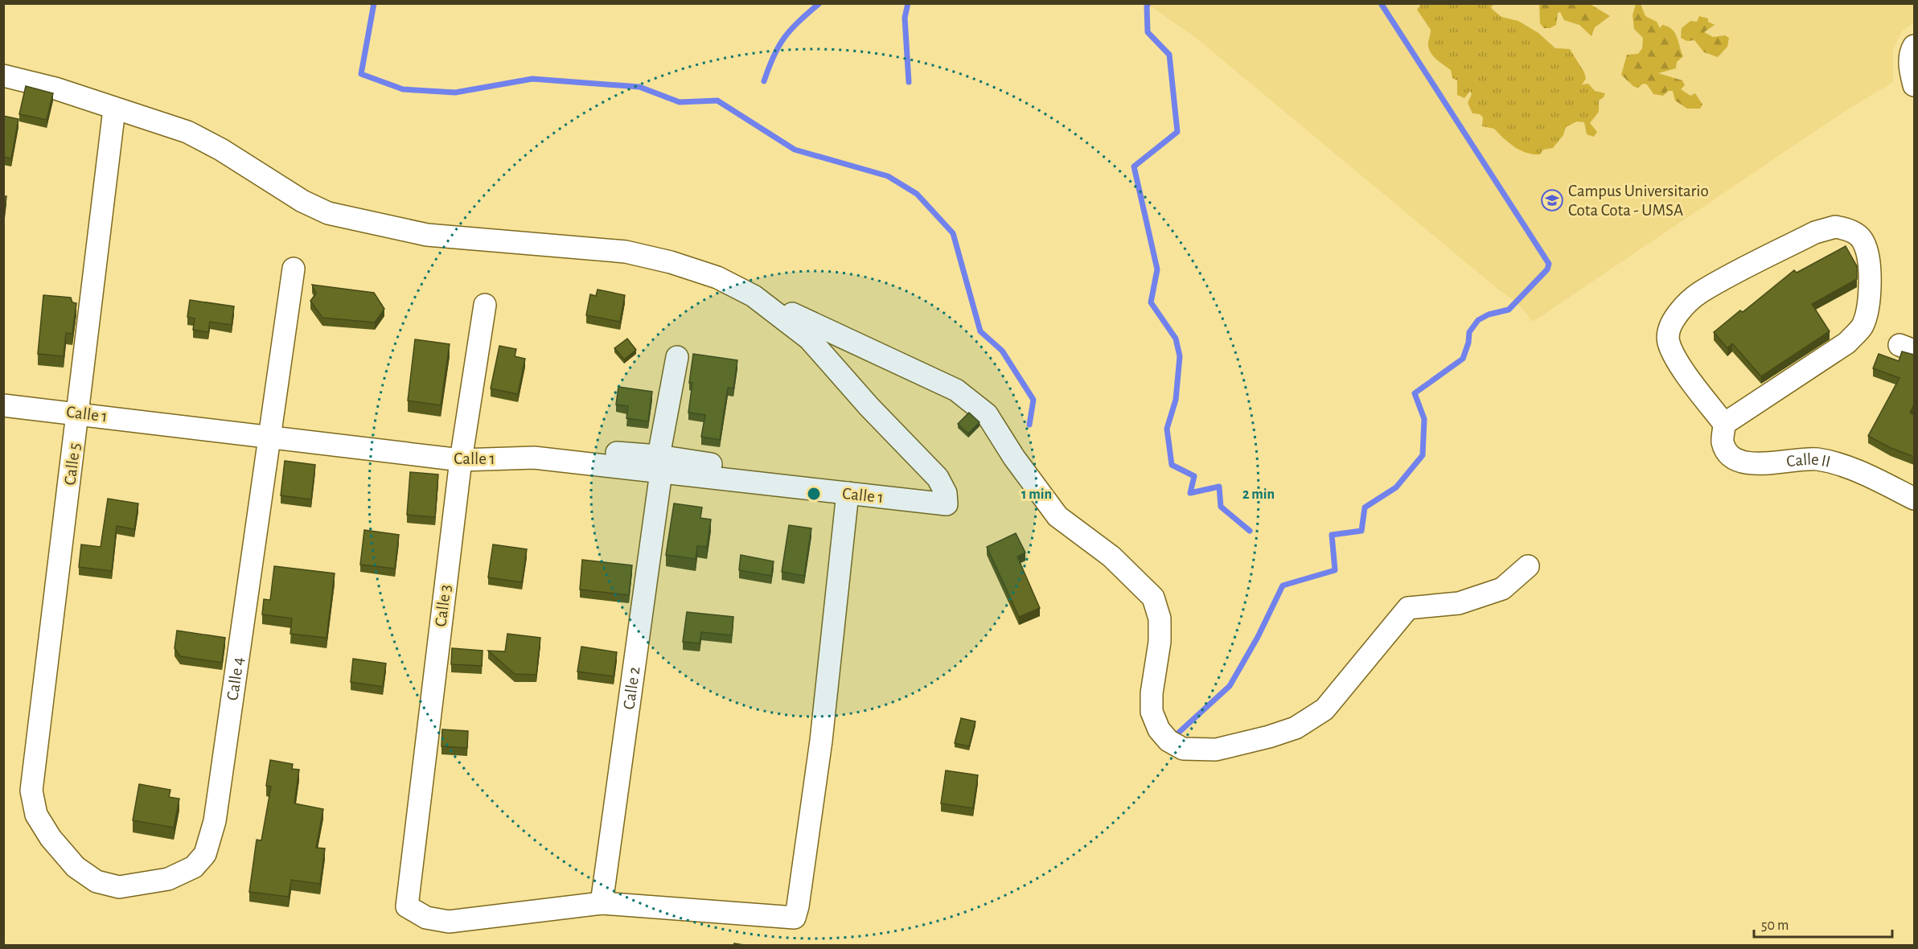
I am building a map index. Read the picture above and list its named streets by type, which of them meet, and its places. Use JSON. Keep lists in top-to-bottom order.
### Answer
{
  "streets": {
    "street": [
      "Calle 1",
      "Calle 5",
      "Calle II",
      "Calle 3",
      "Calle 4",
      "Calle 2"
    ]
  },
  "crossings": [
    ["Calle 1", "Calle 5"],
    ["Calle 1", "Calle 3"],
    ["Calle 1", "Calle 4"],
    ["Calle 1", "Calle 2"],
    ["Calle 5", "Calle 4"],
    ["Calle 3", "Calle 2"]
  ],
  "places": {
    "school or university": ["Campus Universitario Cota Cota - UMSA"]
  },
  "scale_bar": "50 m",
  "rings": ["1 min", "2 min"]
}
